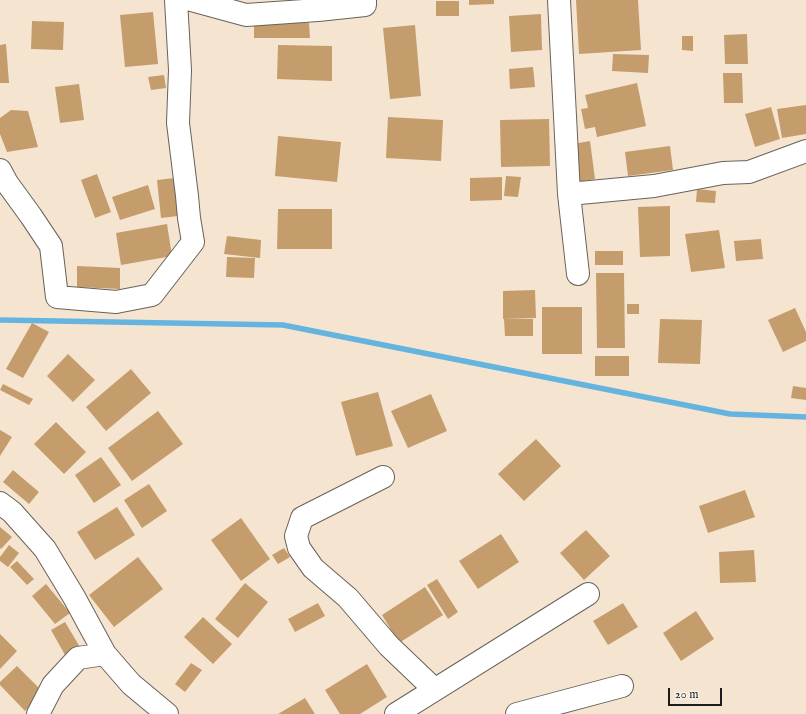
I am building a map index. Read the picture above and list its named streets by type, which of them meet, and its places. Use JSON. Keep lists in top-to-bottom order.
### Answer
{
  "scale_bar": "20 m"
}
